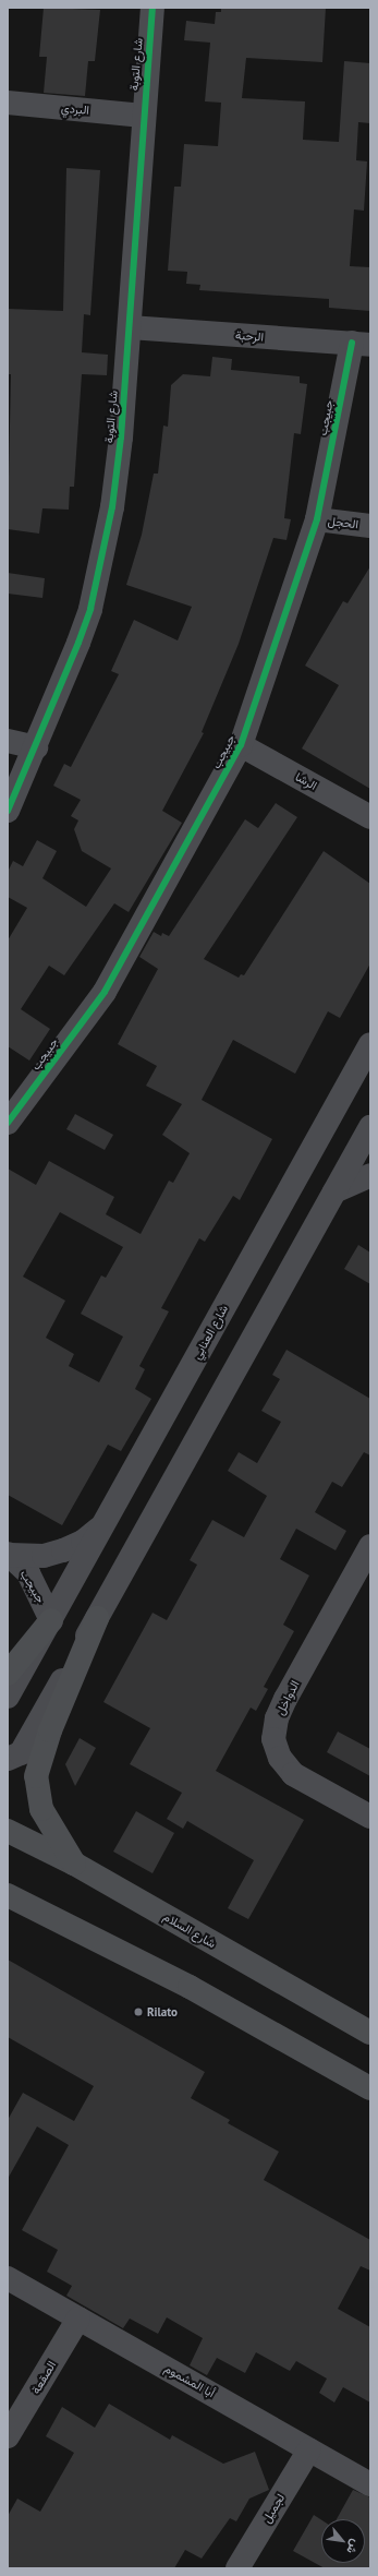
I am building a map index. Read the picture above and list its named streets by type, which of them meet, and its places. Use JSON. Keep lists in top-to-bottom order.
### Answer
{
  "streets": {
    "main road": ["شارع السلام"],
    "street": [
      "شارع التوبة",
      "البردي",
      "الرحبة",
      "جبيجب",
      "الحجل",
      "الرشا",
      "شارع العنابي",
      "الدواخل",
      "الصقعة",
      "أبا المشموم",
      "لجميل"
    ]
  },
  "crossings": [
    ["شارع التوبة", "البردي"],
    ["شارع التوبة", "الرحبة"],
    ["الرحبة", "جبيجب"],
    ["جبيجب", "الحجل"],
    ["جبيجب", "الرشا"],
    ["جبيجب", "شارع العنابي"],
    ["الصقعة", "أبا المشموم"],
    ["أبا المشموم", "لجميل"]
  ],
  "places": ["Rilato"],
  "north": "bottom right"
}
